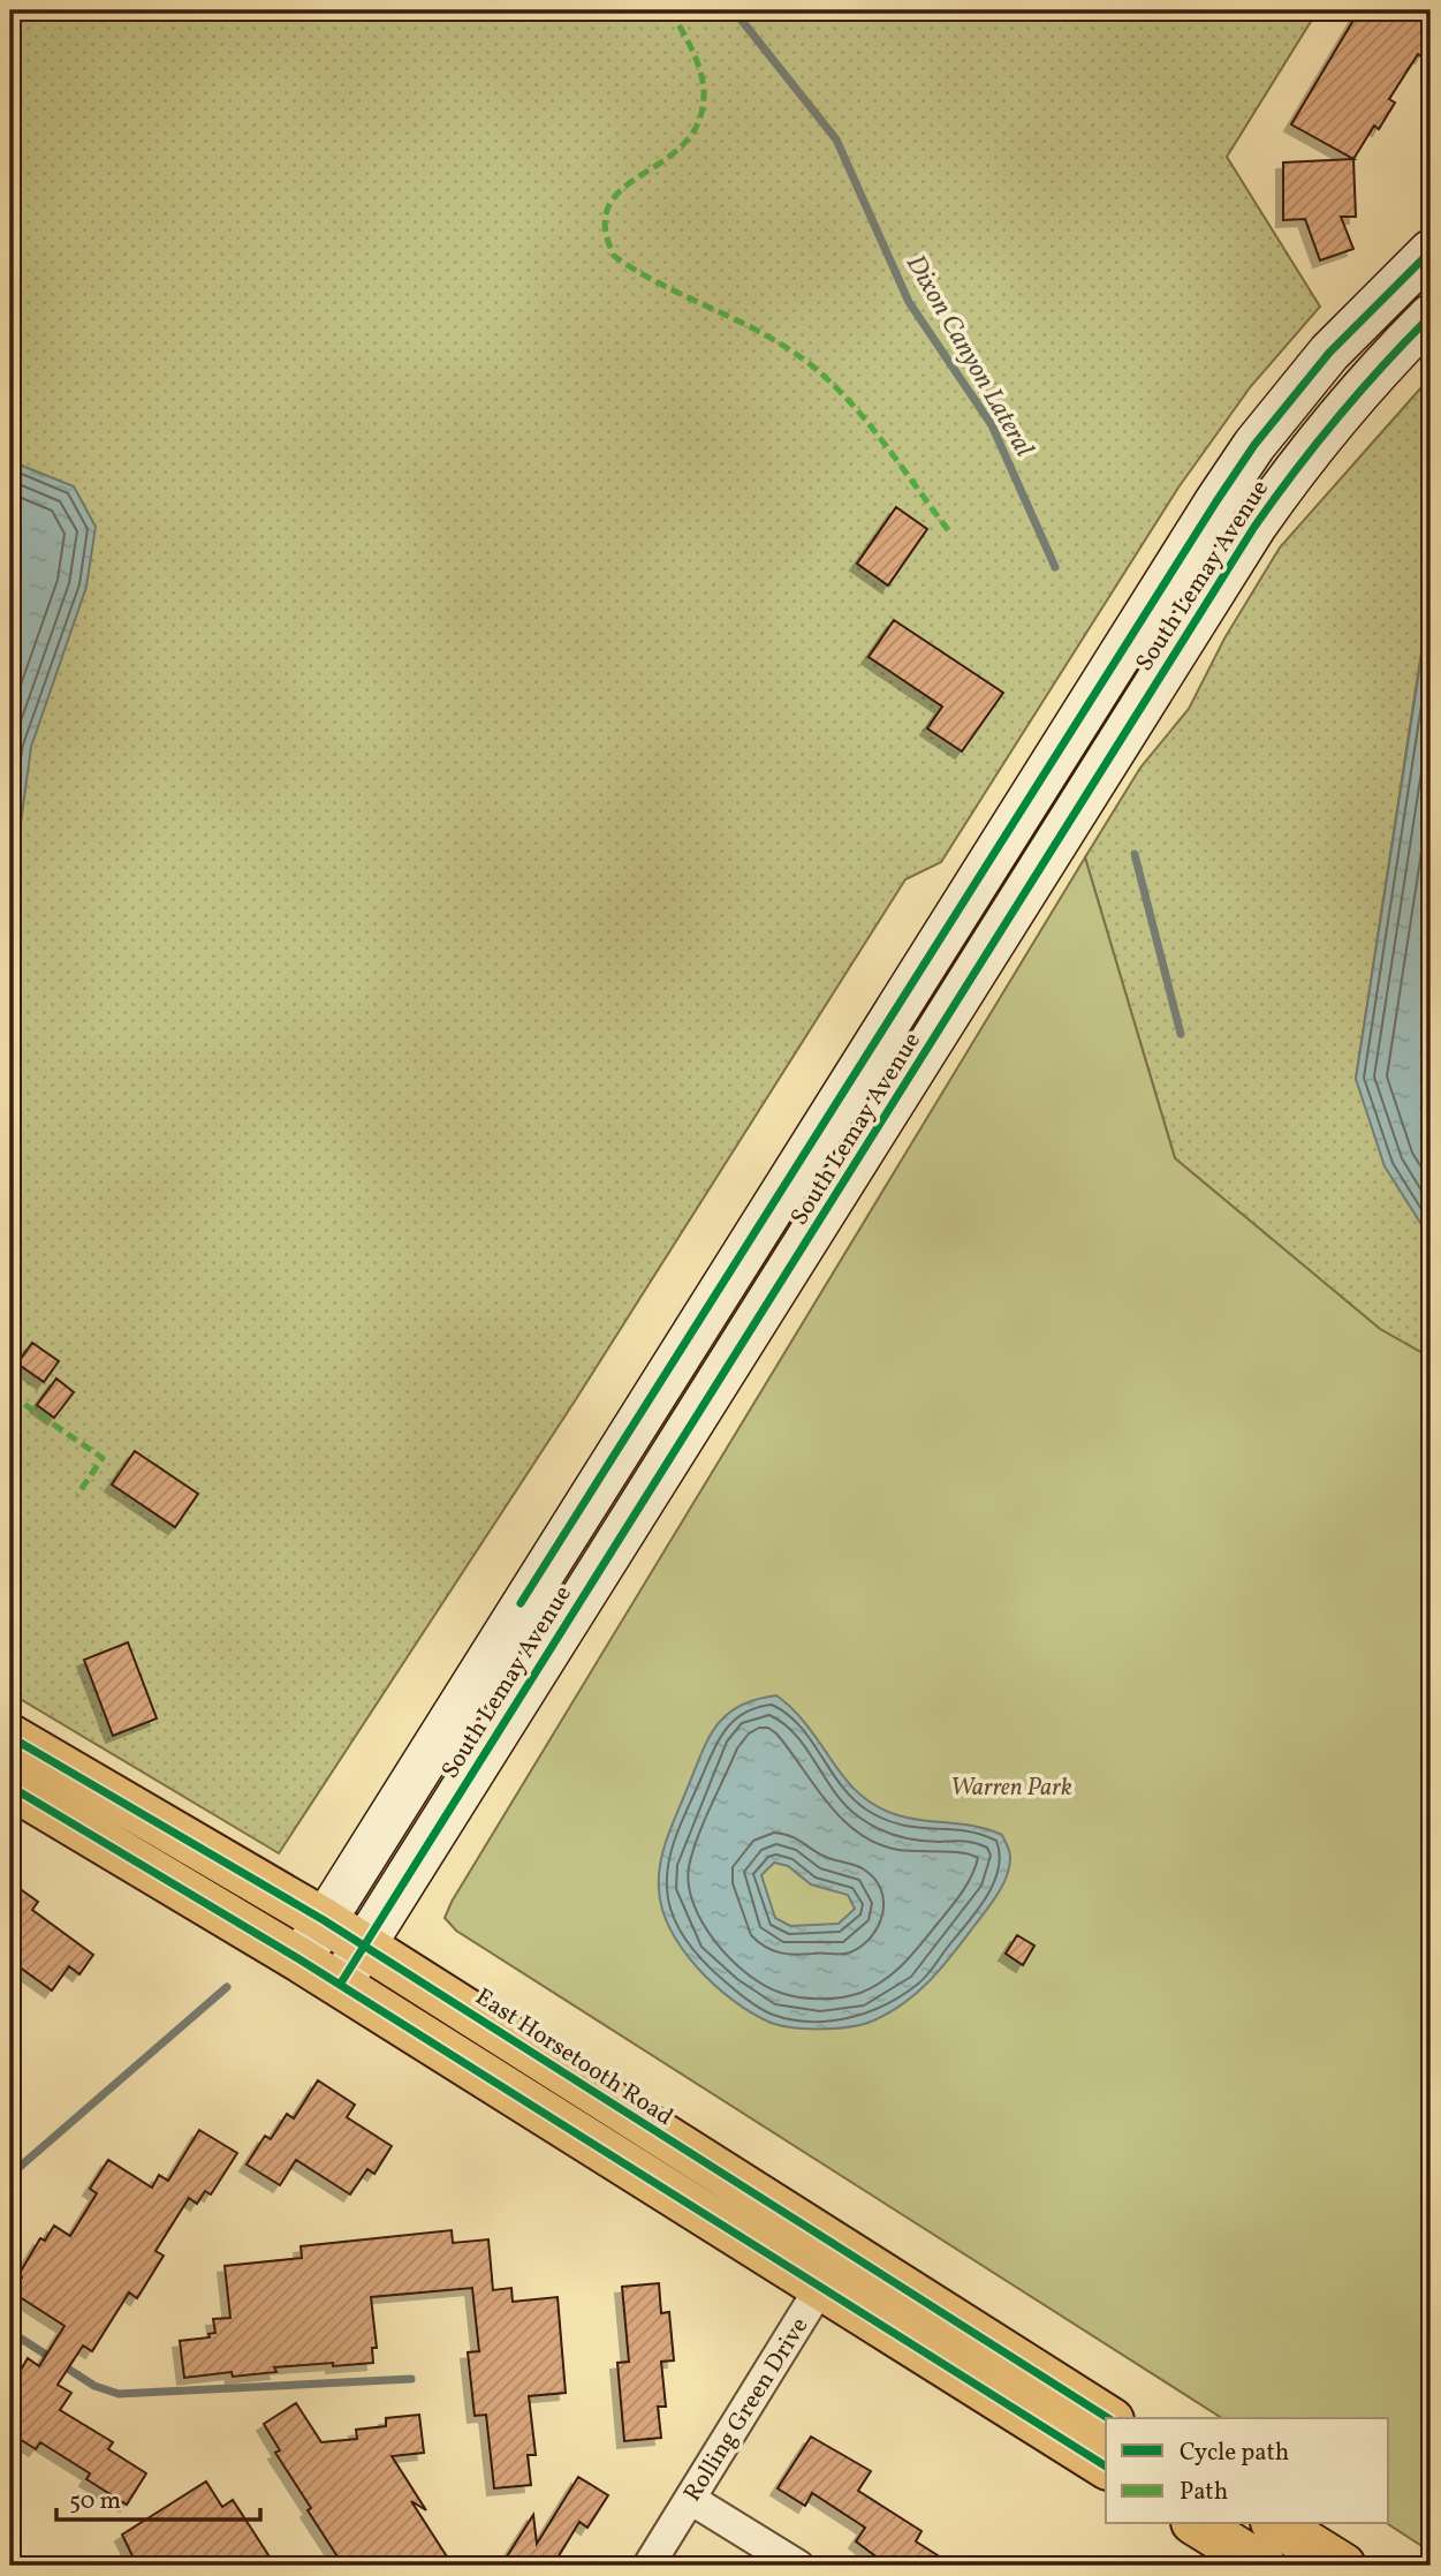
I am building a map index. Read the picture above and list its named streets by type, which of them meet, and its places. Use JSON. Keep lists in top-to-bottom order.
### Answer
{
  "streets": {
    "main road": ["South Lemay Avenue", "East Horsetooth Road"],
    "street": ["Rolling Green Drive"]
  },
  "crossings": [
    ["South Lemay Avenue", "East Horsetooth Road"],
    ["East Horsetooth Road", "Rolling Green Drive"]
  ],
  "water": ["Dixon Canyon Lateral"],
  "parks": ["Warren Park"],
  "legend": ["Cycle path", "Path"],
  "scale_bar": "50 m"
}
